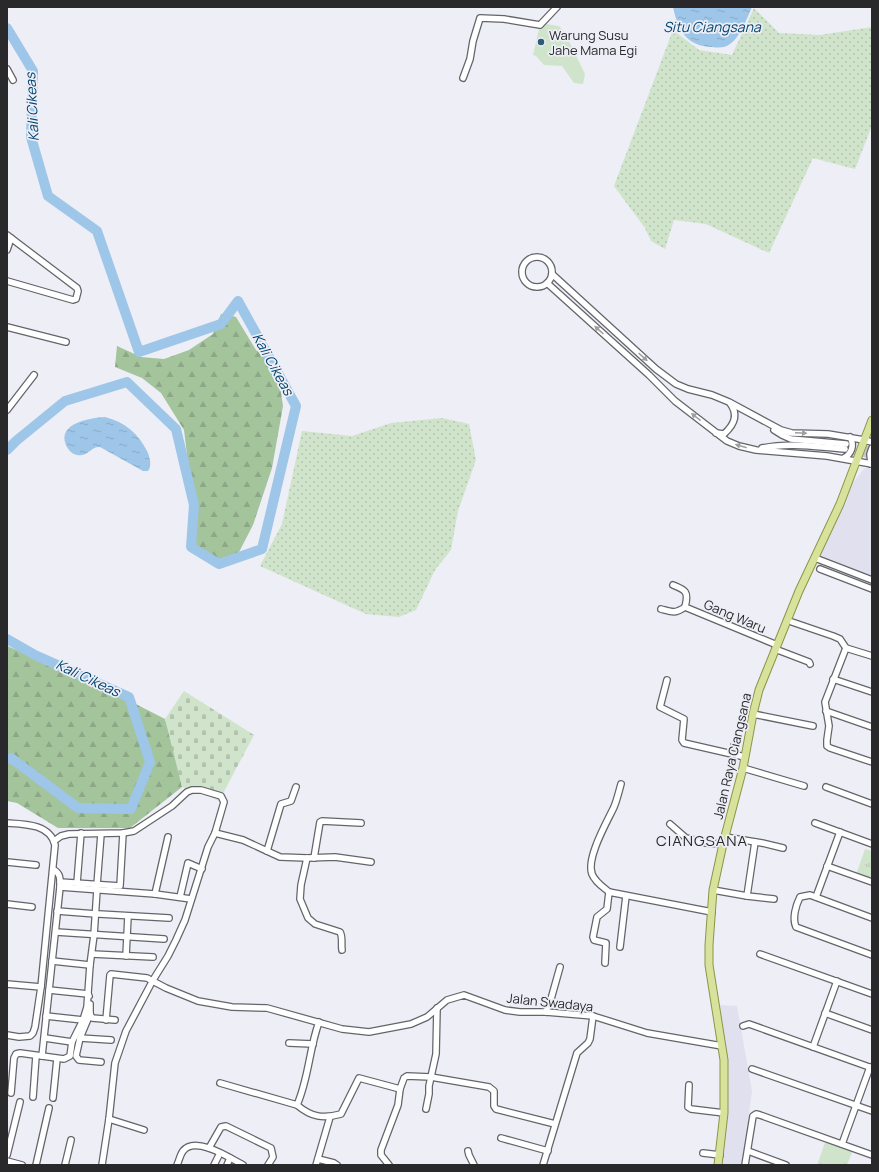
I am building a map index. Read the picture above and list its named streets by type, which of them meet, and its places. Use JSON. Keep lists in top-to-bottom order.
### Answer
{
  "streets": {
    "main road": ["Jalan Raya Ciangsana"],
    "street": ["Gang Waru", "Jalan Swadaya"]
  },
  "crossings": [
    ["Gang Waru", "Jalan Raya Ciangsana"],
    ["Jalan Raya Ciangsana", "Jalan Swadaya"]
  ],
  "districts": ["CIANGSANA"],
  "water": ["Situ Ciangsana", "Kali Cikeas"],
  "places": ["Warung Susu Jahe Mama Egi"]
}
